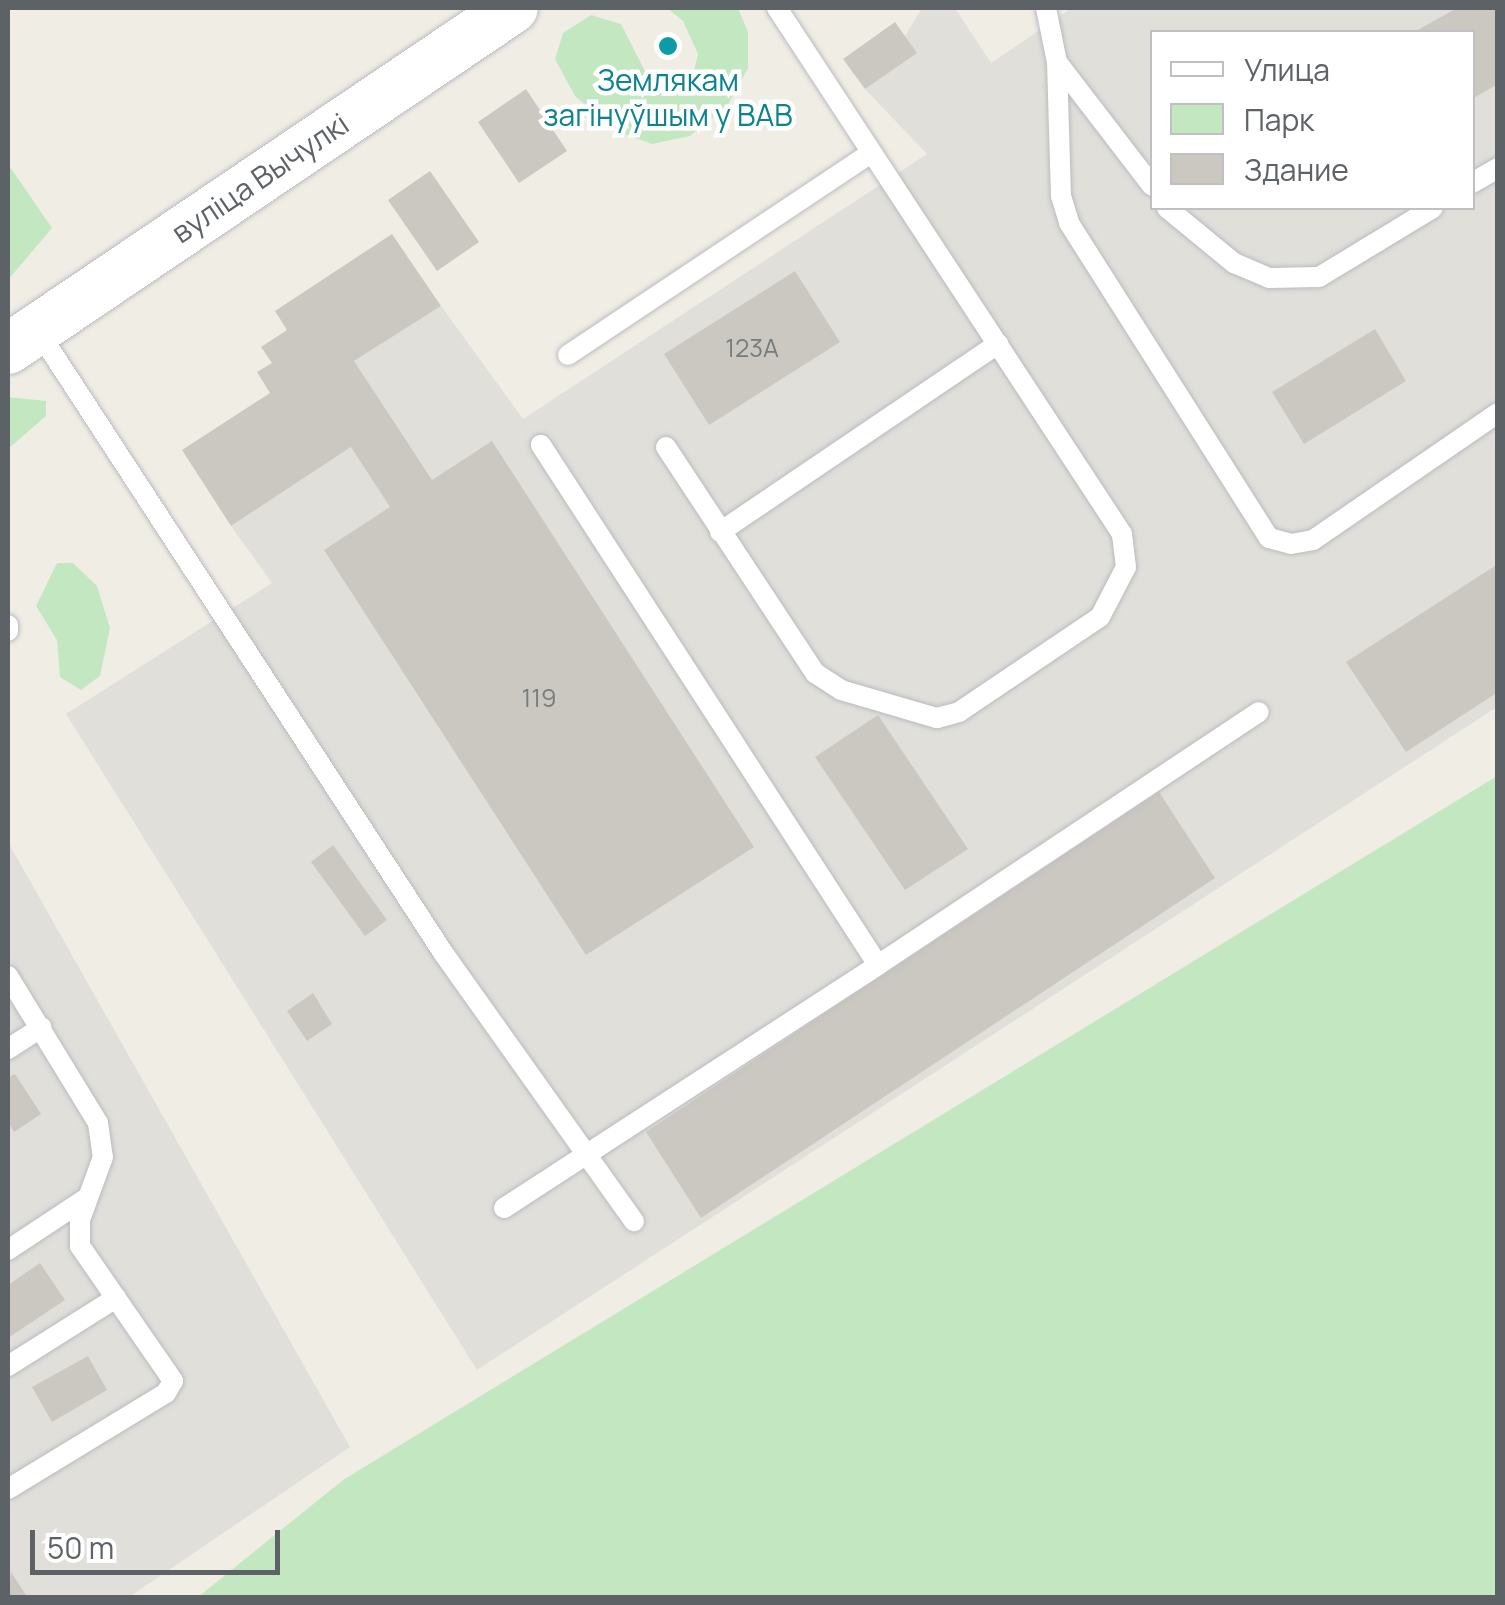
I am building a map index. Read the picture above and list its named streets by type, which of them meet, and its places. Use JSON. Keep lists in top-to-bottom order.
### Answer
{
  "streets": {
    "street": ["вуліца Вычулкі"]
  },
  "places": ["Землякам загінуўшым у ВАВ"],
  "house_numbers": ["123А", "119"],
  "legend": ["Улица", "Парк", "Здание"],
  "scale_bar": "50 m"
}
